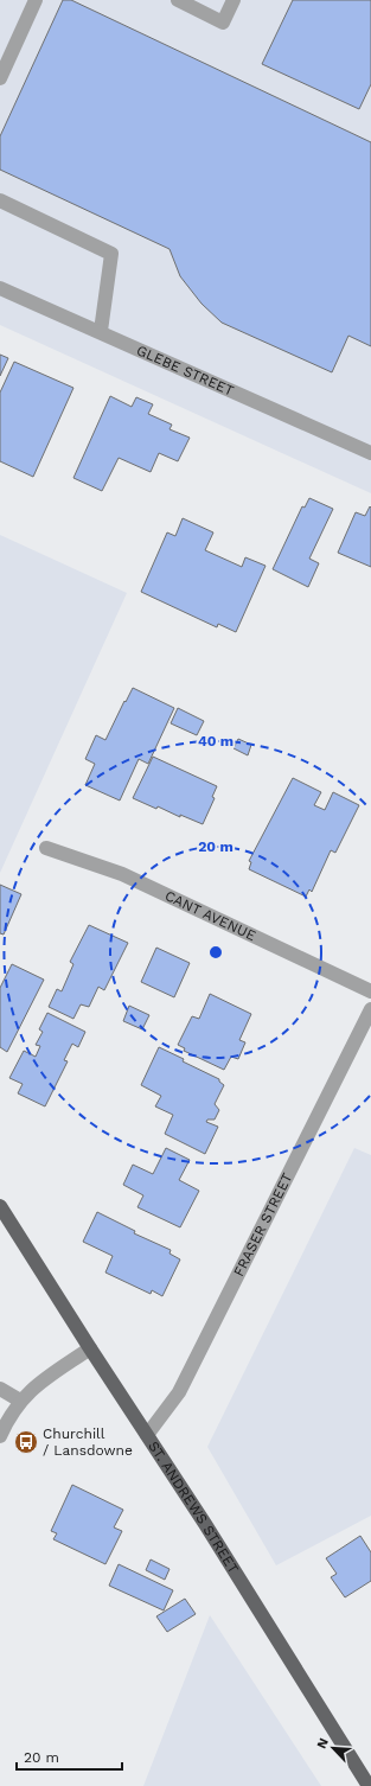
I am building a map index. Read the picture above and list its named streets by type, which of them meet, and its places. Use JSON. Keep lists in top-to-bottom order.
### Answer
{
  "streets": {
    "main road": ["ST. ANDREWS STREET"],
    "street": ["GLEBE STREET", "CANT AVENUE", "FRASER STREET"]
  },
  "crossings": [
    ["FRASER STREET", "ST. ANDREWS STREET"]
  ],
  "places": {
    "bus stop": ["Churchill / Lansdowne"]
  },
  "scale_bar": "20 m",
  "north": "top left",
  "rings": ["40 m", "20 m"]
}
